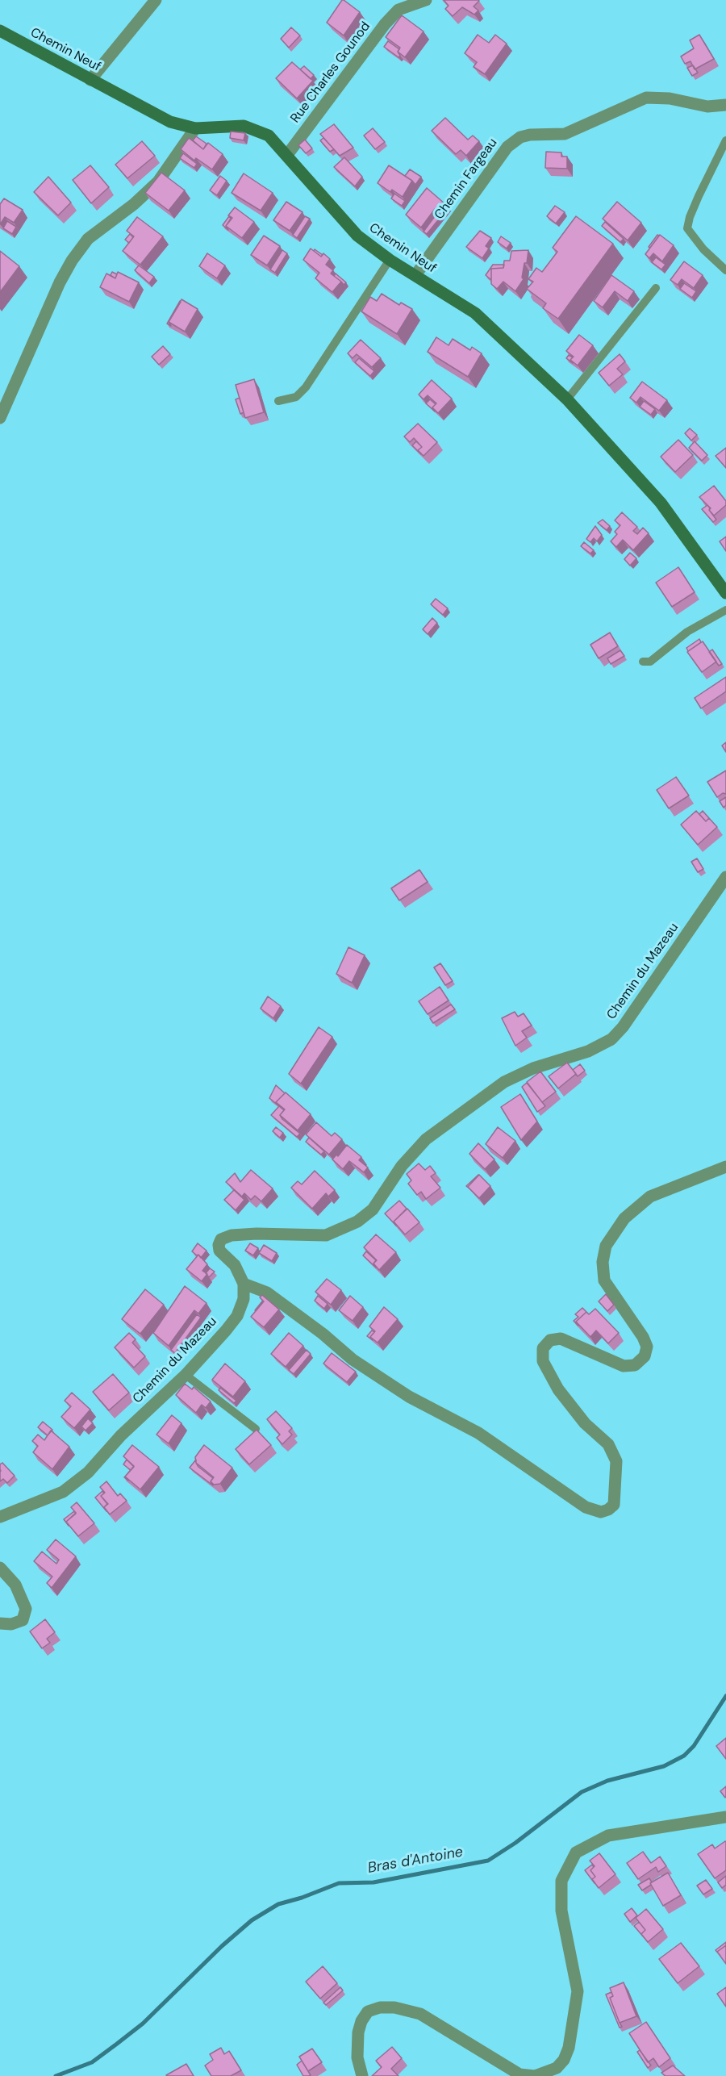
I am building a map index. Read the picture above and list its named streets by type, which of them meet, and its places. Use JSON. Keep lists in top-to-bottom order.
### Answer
{
  "streets": {
    "main road": ["Chemin Neuf"],
    "street": ["Rue Charles Gounod", "Chemin Fargeau", "Chemin du Mazeau"]
  },
  "crossings": [
    ["Chemin Neuf", "Rue Charles Gounod"],
    ["Chemin Neuf", "Chemin Fargeau"]
  ],
  "water": ["Bras d'Antoine"]
}
